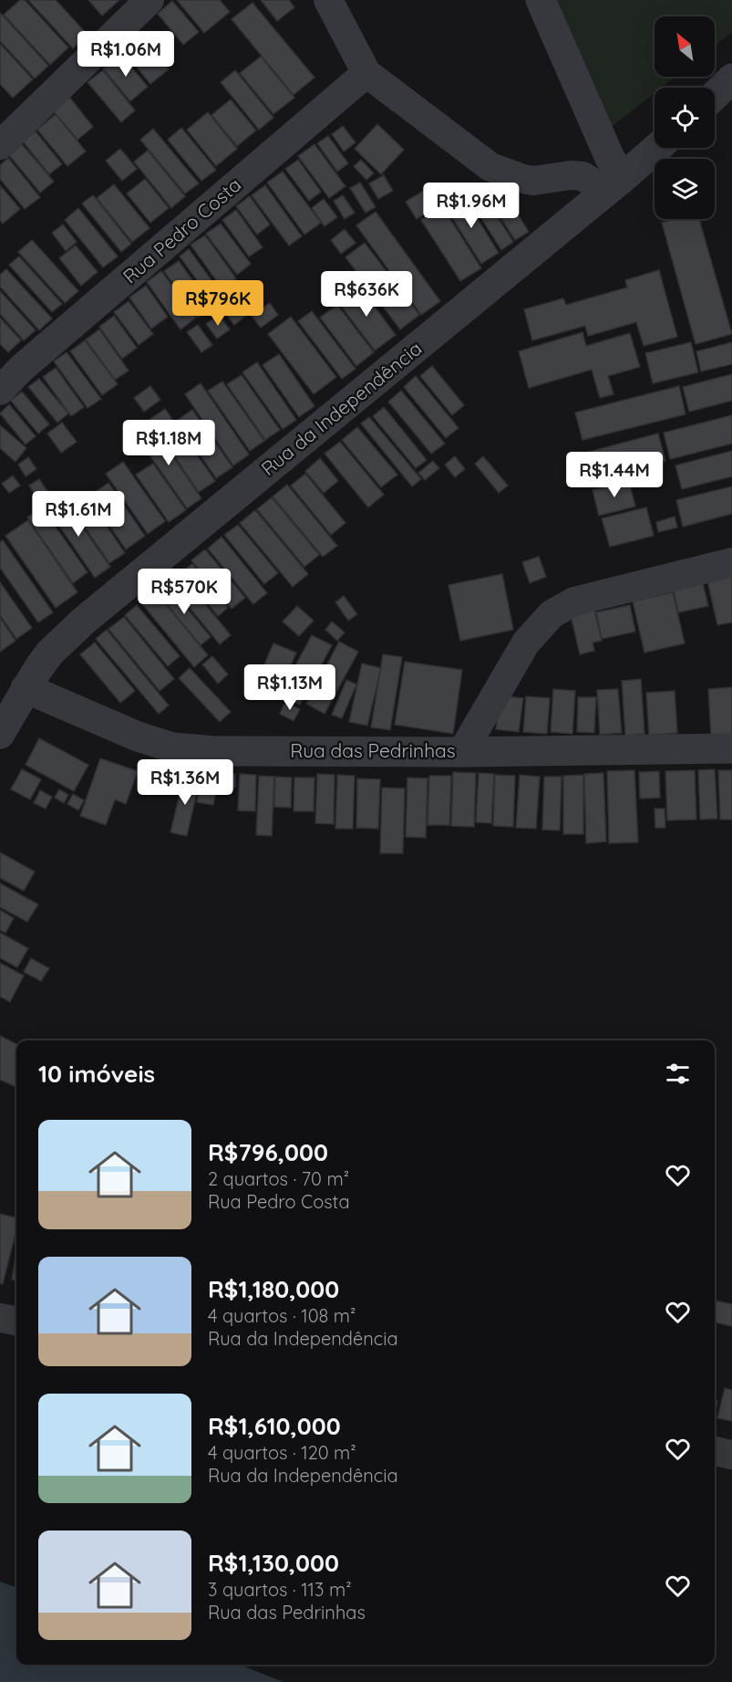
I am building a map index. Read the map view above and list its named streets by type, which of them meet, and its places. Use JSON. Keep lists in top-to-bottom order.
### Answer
{
  "streets": {
    "street": ["Rua Pedro Costa", "Rua da Independência", "Rua das Pedrinhas"]
  },
  "crossings": [
    ["Rua da Independência", "Rua das Pedrinhas"]
  ],
  "north": "top left",
  "page": {
    "price": [
      "R$1.06M",
      "R$1.96M",
      "R$636K",
      "R$796K",
      "R$1.18M",
      "R$1.44M",
      "R$1.61M",
      "R$570K",
      "R$1.13M",
      "R$1.36M"
    ],
    "heading": "10 imóveis",
    "list": [
      {
        "name": "R$796,000",
        "note": "2 quartos · 70 m² · Rua Pedro Costa"
      },
      {
        "name": "R$1,180,000",
        "note": "4 quartos · 108 m² · Rua da Independência"
      },
      {
        "name": "R$1,610,000",
        "note": "4 quartos · 120 m² · Rua da Independência"
      },
      {
        "name": "R$1,130,000",
        "note": "3 quartos · 113 m² · Rua das Pedrinhas"
      }
    ]
  }
}
